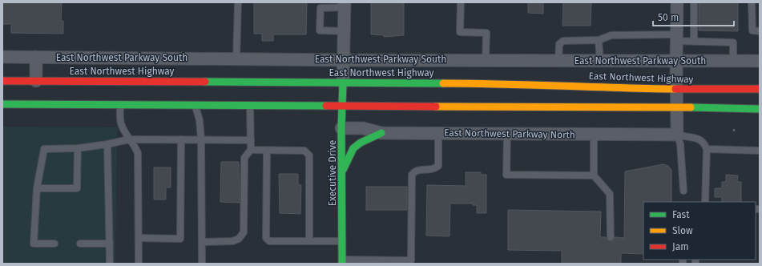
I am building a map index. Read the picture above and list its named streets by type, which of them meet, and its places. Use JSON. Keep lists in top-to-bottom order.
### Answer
{
  "streets": {
    "main road": ["East Northwest Highway", "Executive Drive"],
    "street": ["East Northwest Parkway South", "East Northwest Parkway North"]
  },
  "crossings": [
    ["East Northwest Highway", "Executive Drive"],
    ["East Northwest Parkway North", "Executive Drive"]
  ],
  "legend": ["Fast", "Slow", "Jam"],
  "scale_bar": "50 m"
}
